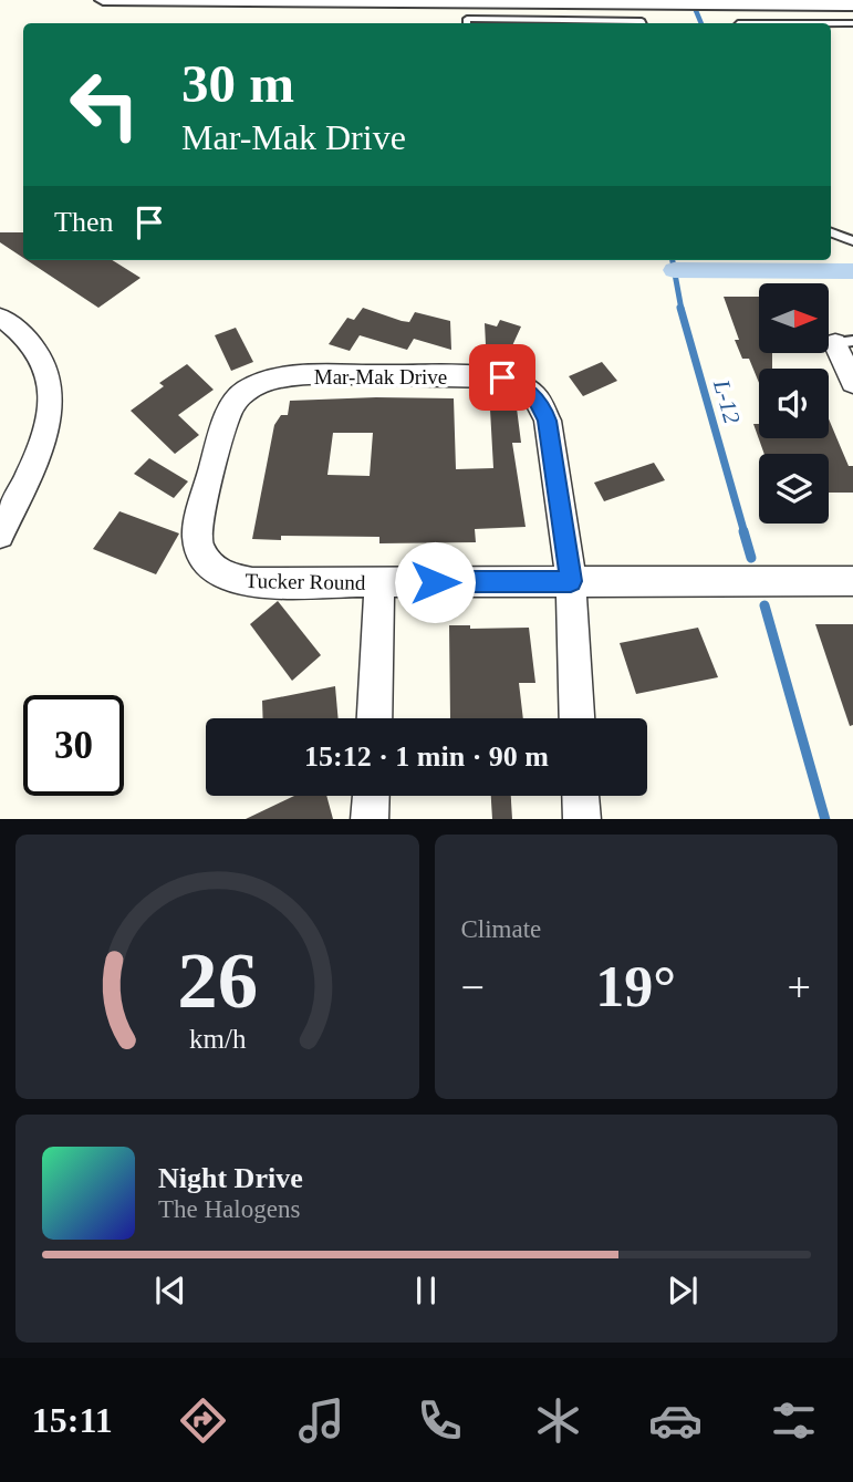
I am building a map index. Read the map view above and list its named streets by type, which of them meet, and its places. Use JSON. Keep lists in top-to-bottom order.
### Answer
{
  "streets": {
    "street": ["Mar-Mak Drive", "Tucker Round"]
  },
  "crossings": [
    ["Mar-Mak Drive", "Tucker Round"]
  ],
  "water": ["L-12"],
  "north": "right",
  "page": {
    "turn": ["30 m", "Mar-Mak Drive"],
    "then": "Then",
    "limit": "30",
    "trip": "15:12 · 1 min · 90 m",
    "tile": "Climate",
    "heat": ["−", "19°", "+"],
    "song": ["Night Drive", "The Halogens"],
    "tabs": "15:11",
    "gauge": ["26", "km/h"]
  }
}
